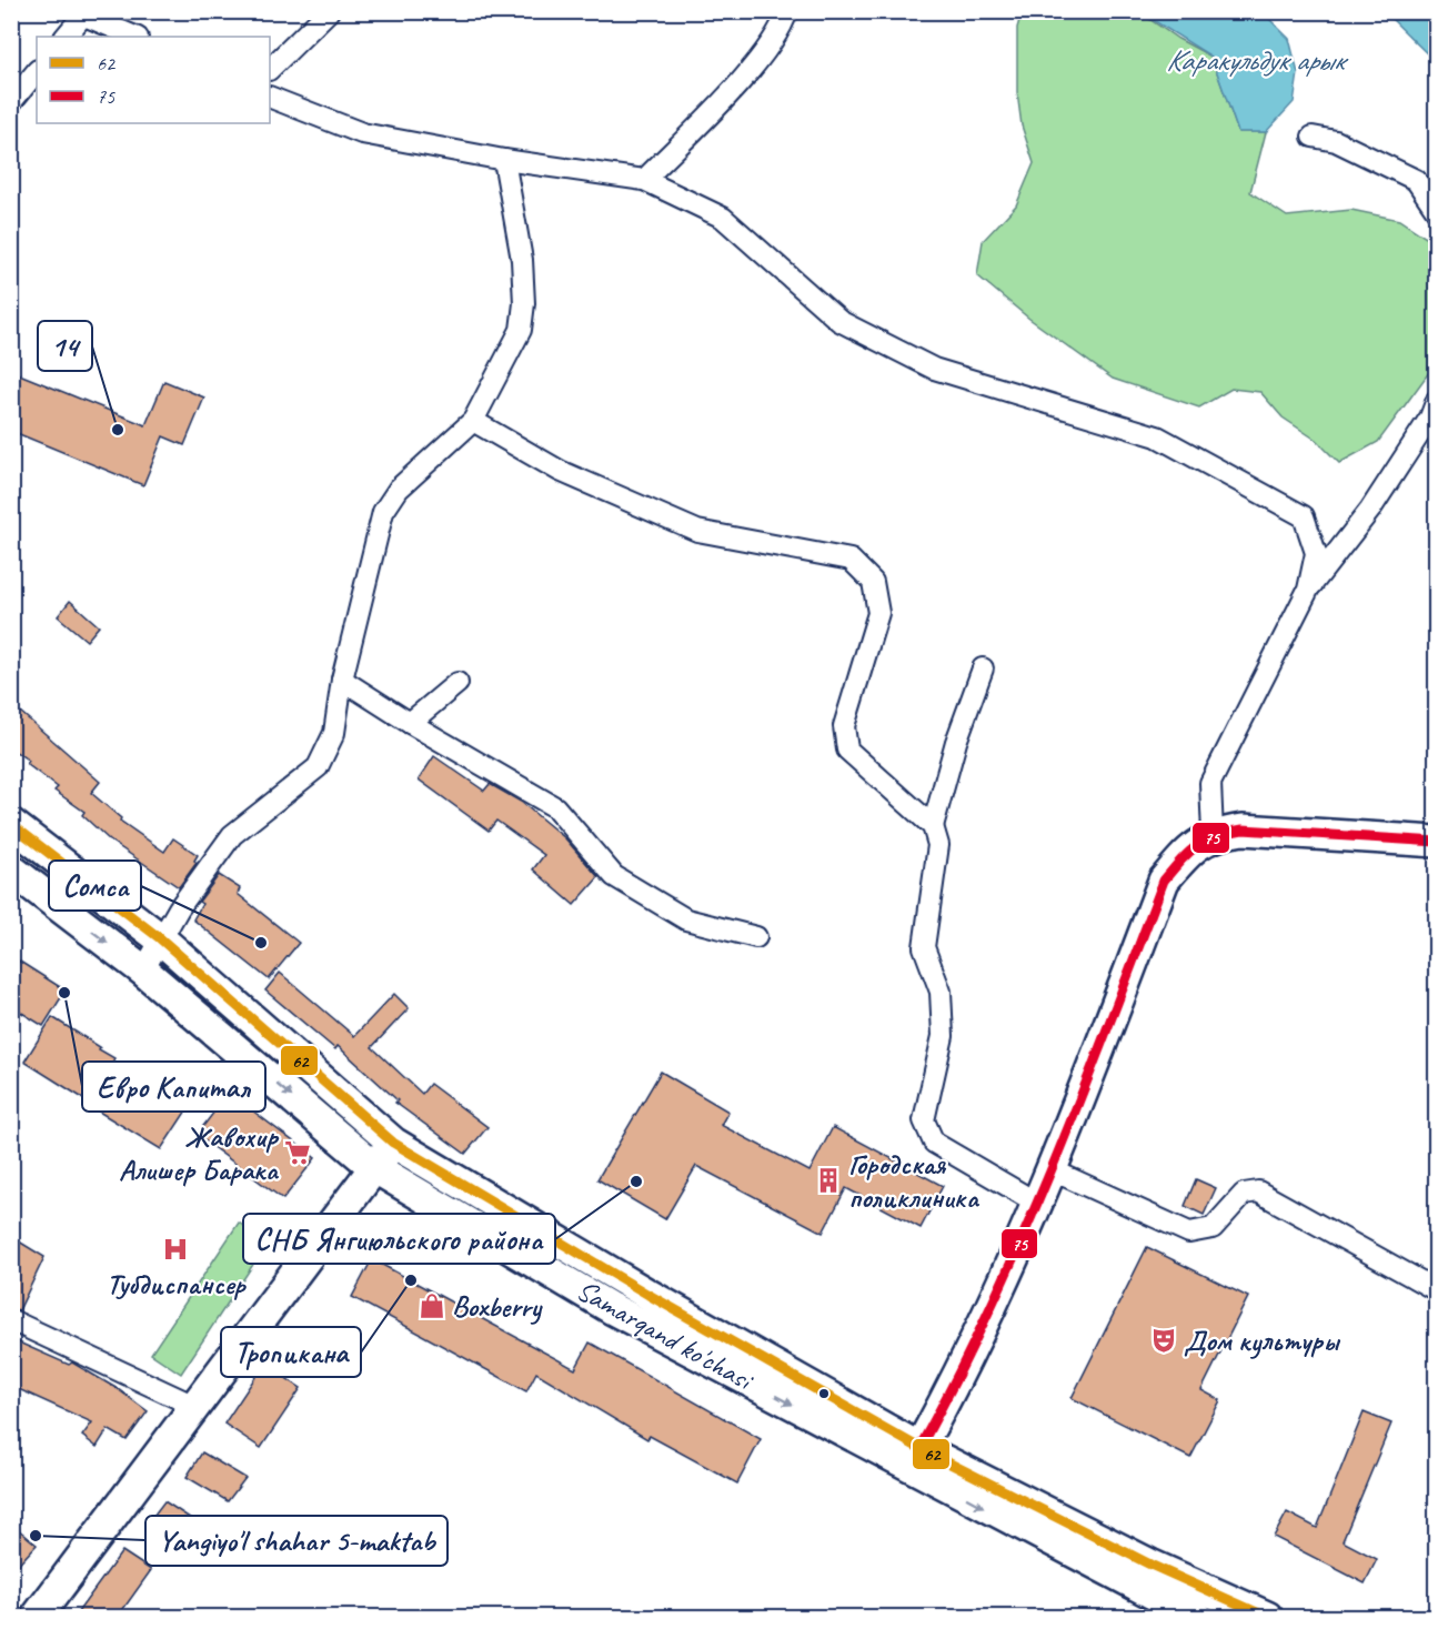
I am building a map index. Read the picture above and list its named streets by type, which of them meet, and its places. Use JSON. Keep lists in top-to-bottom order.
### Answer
{
  "streets": {
    "main road": ["Samarqand ko'chasi"]
  },
  "water": ["Каракульдук арык"],
  "places": {
    "other": [
      "14",
      "Сомса",
      "Евро Капитал",
      "СНБ Янгиюльского района",
      "Тропикана",
      "Yangiyo'l shahar 5-maktab"
    ],
    "supermarket": ["Жавохир Алишер Барака"],
    "building": ["Городская поликлиника"],
    "hospital": ["Тубдиспансер"],
    "shop": ["Boxberry"],
    "theatre": ["Дом культуры"]
  },
  "lines": ["transit line 62", "transit line 75"],
  "legend": ["62", "75"]
}
